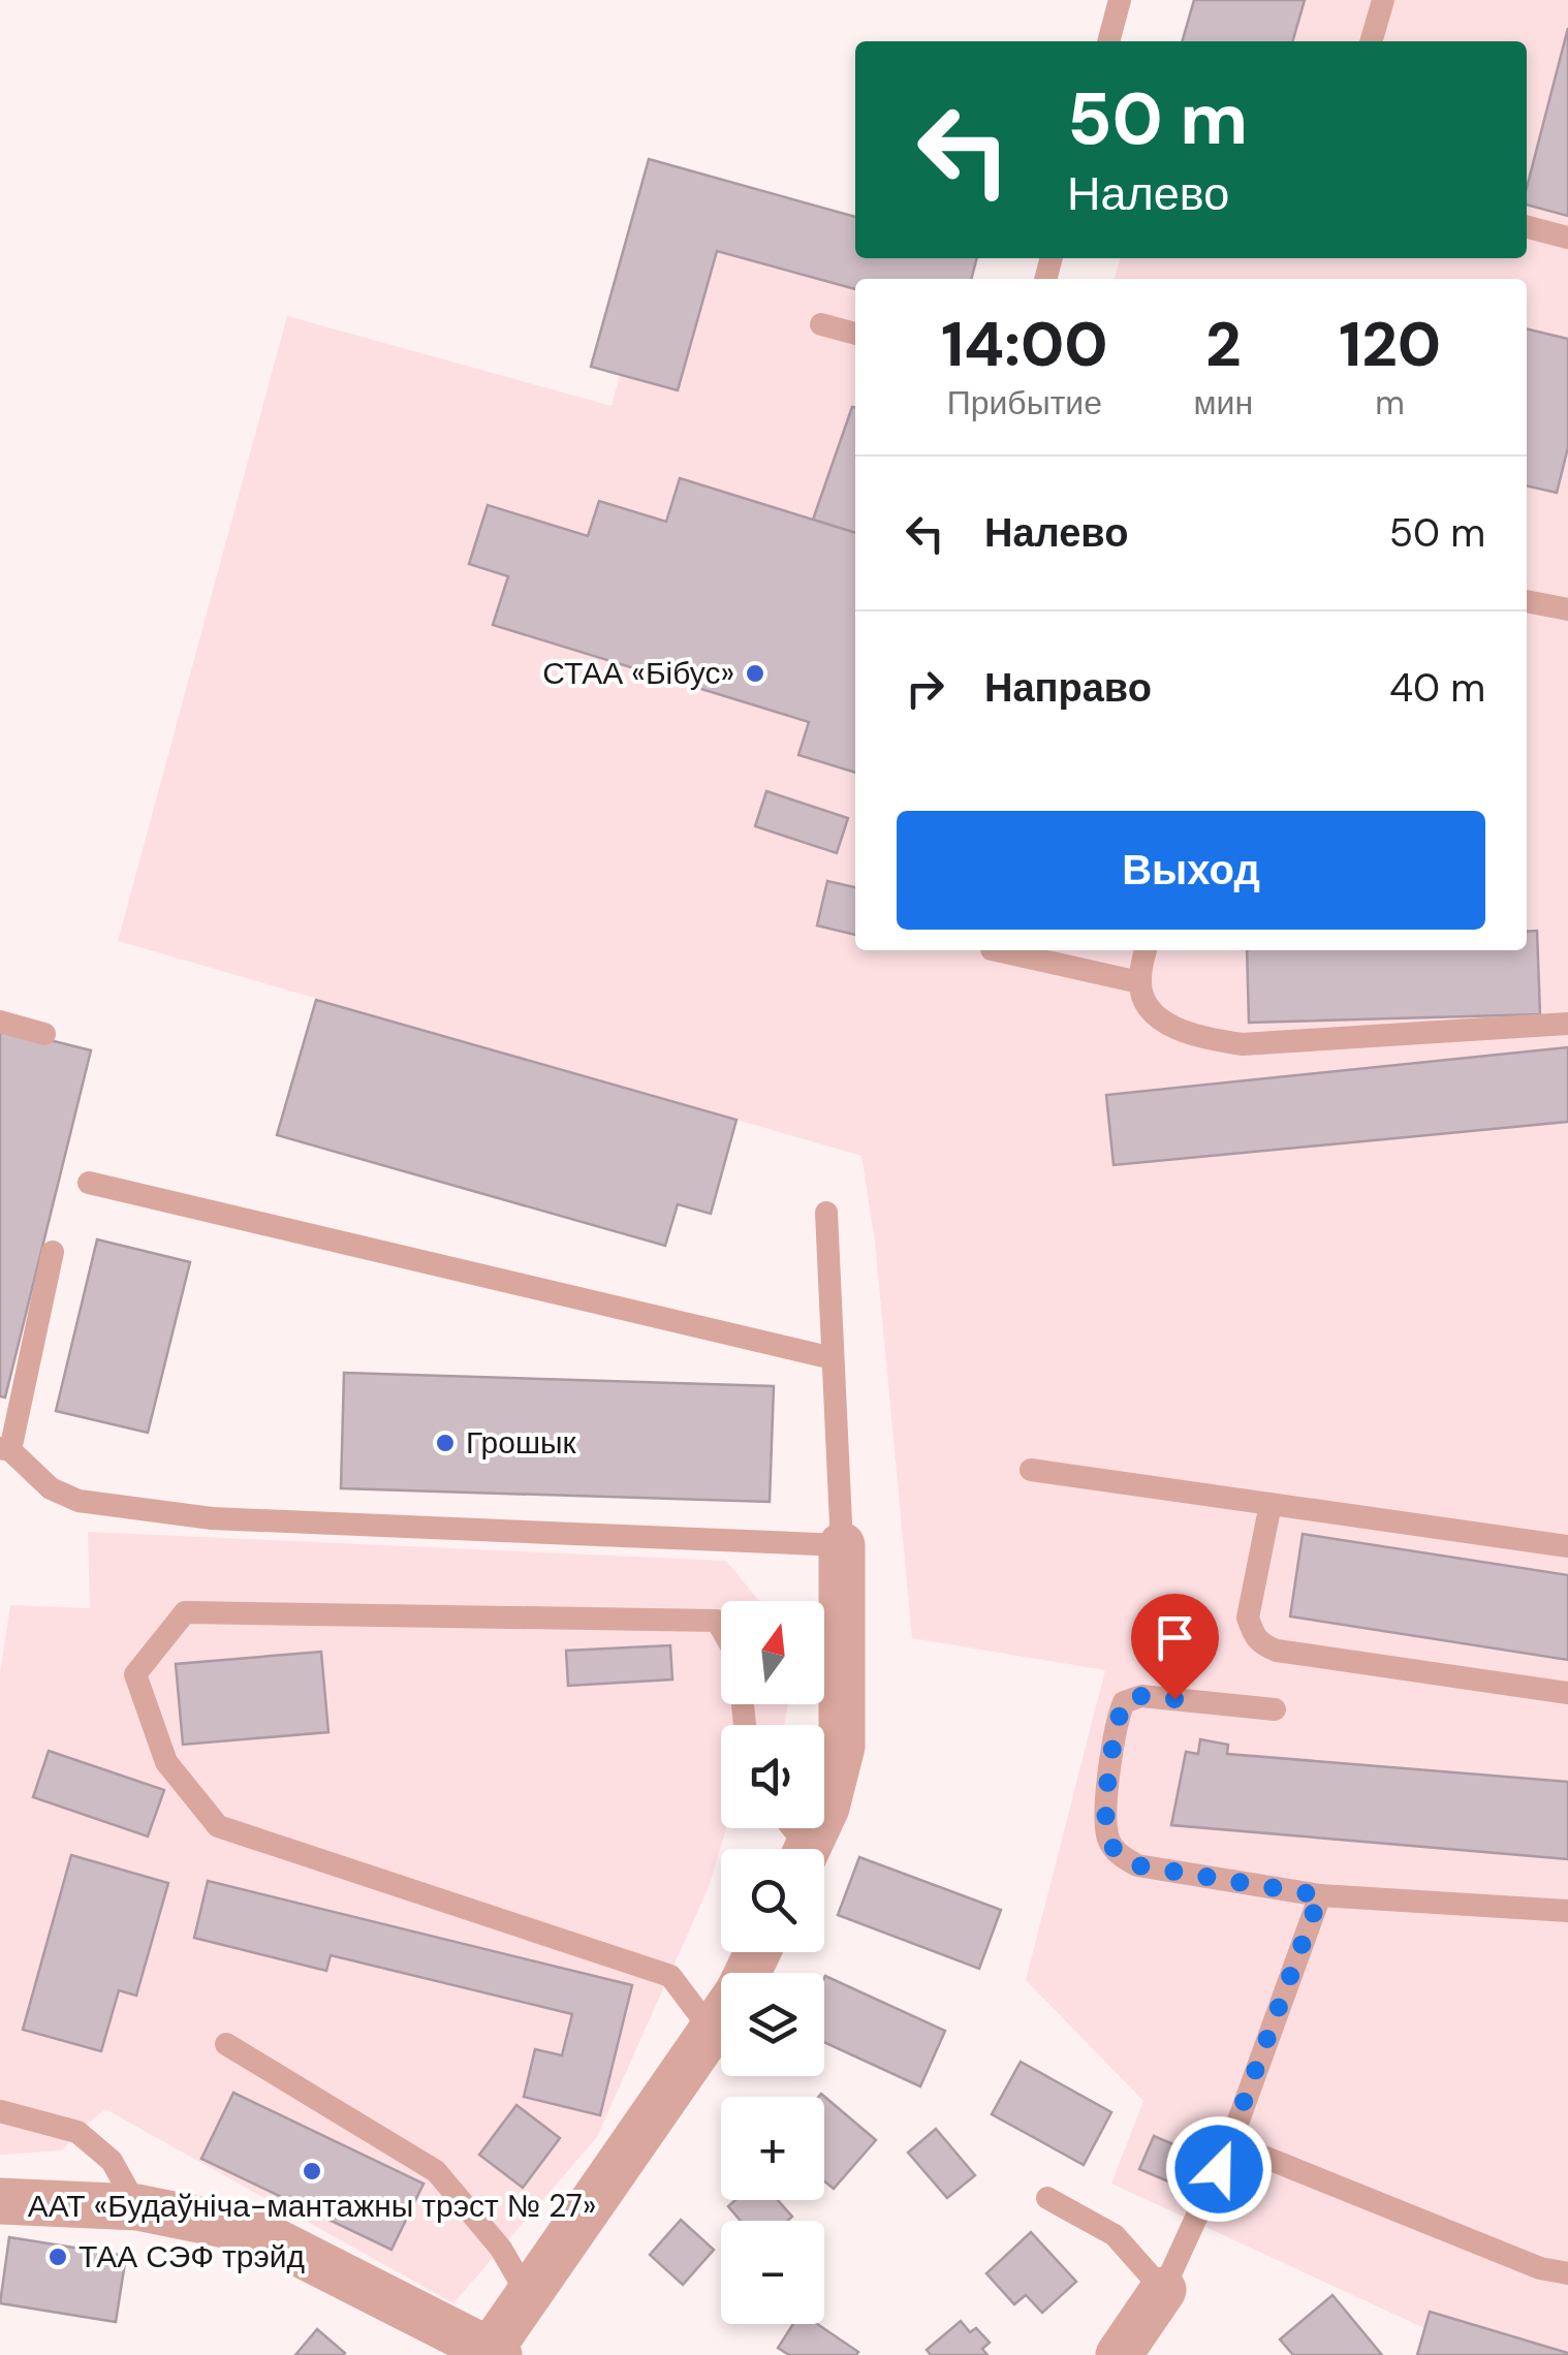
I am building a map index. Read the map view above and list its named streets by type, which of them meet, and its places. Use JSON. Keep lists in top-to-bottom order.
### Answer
{
  "places": [
    "СТАА «Бібус»",
    "Грошык",
    "ААТ «Будаўніча-мантажны трэст № 27»",
    "ТАА СЭФ трэйд"
  ],
  "north": "top",
  "page": {
    "turn": ["50 m", "Налево"],
    "eta": [
      "14:00",
      "Прибытие",
      "2",
      "мин",
      "120",
      "m"
    ],
    "list": [
      {
        "name": "Налево",
        "value": "50 m"
      },
      {
        "name": "Направо",
        "value": "40 m"
      }
    ],
    "buttons": "Выход",
    "map_buttons": ["+", "−"]
  }
}
